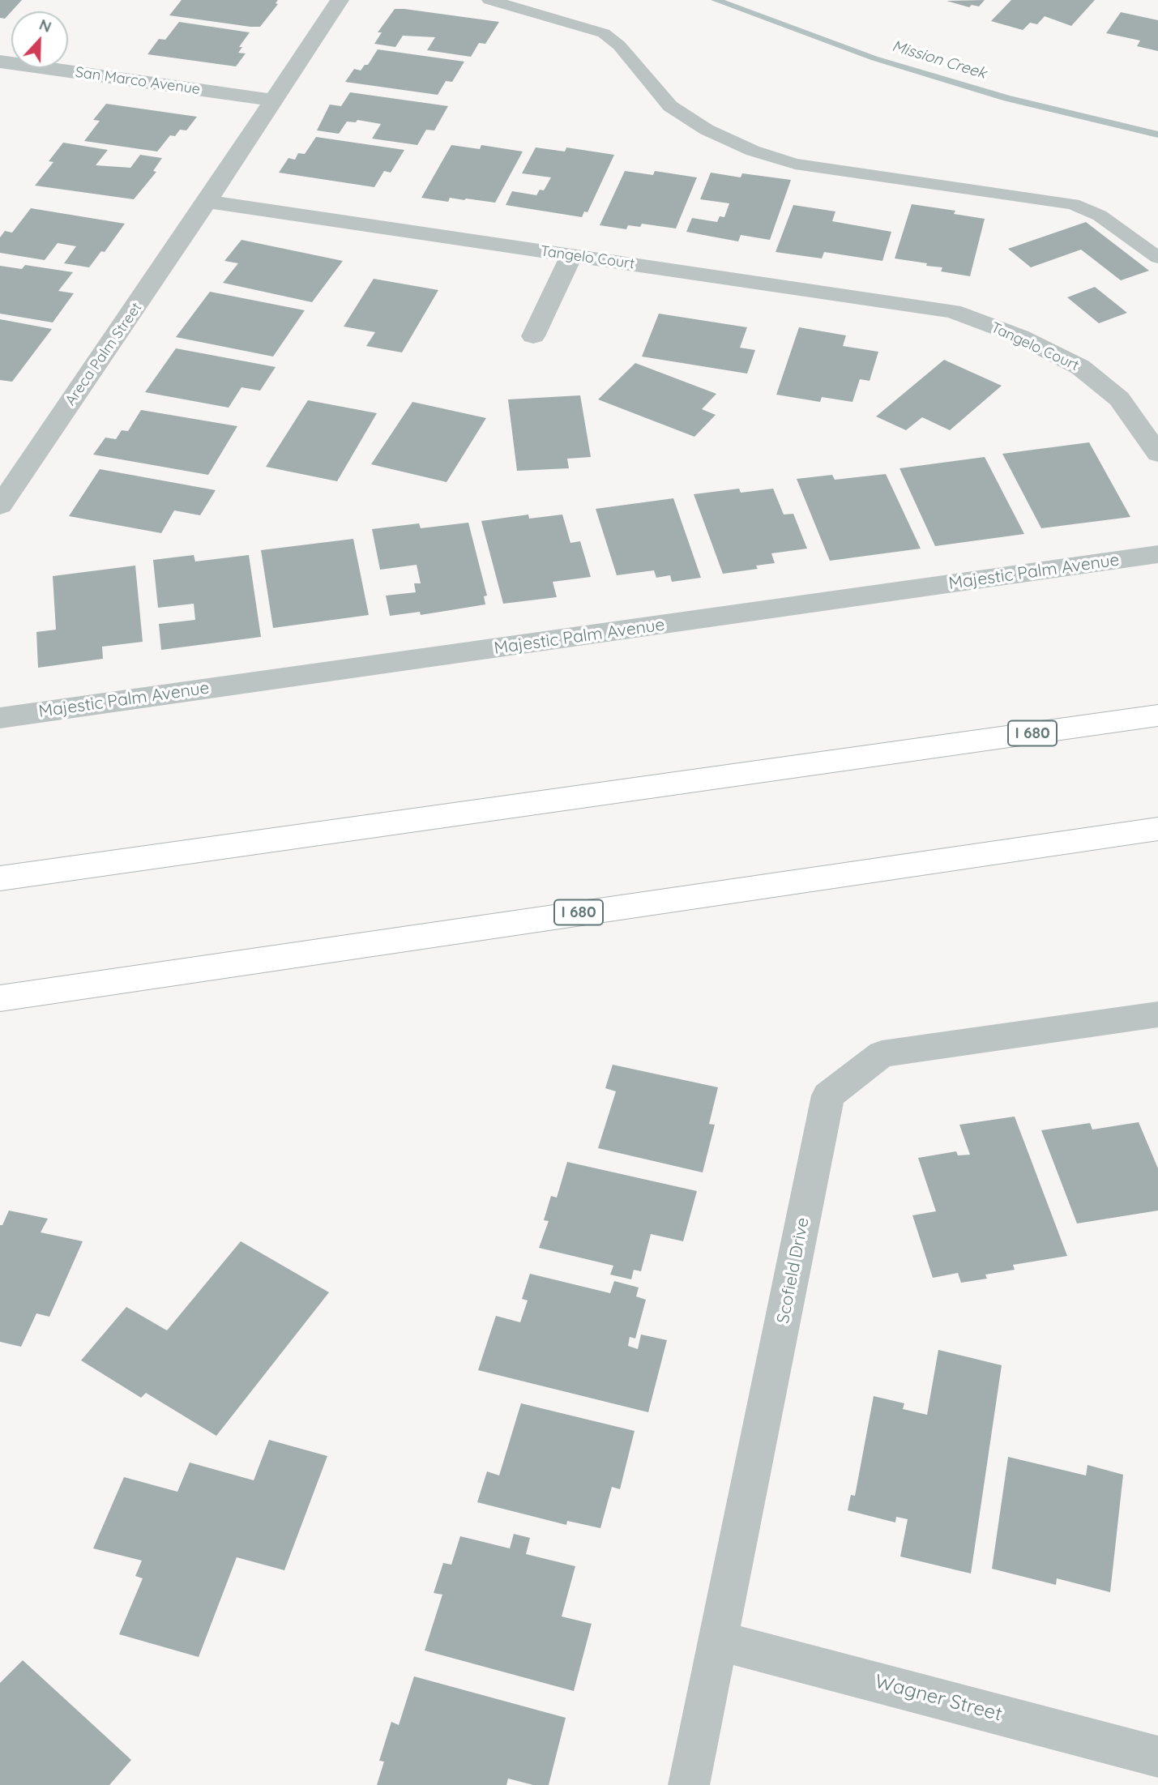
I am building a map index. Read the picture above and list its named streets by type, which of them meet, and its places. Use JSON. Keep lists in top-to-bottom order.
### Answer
{
  "streets": {
    "highway": ["I 680"],
    "street": [
      "San Marco Avenue",
      "Tangelo Court",
      "Areca Palm Street",
      "Majestic Palm Avenue",
      "Scofield Drive",
      "Wagner Street"
    ]
  },
  "crossings": [
    ["Tangelo Court", "Areca Palm Street"],
    ["Scofield Drive", "Wagner Street"]
  ],
  "water": ["Mission Creek"],
  "north": "top"
}
